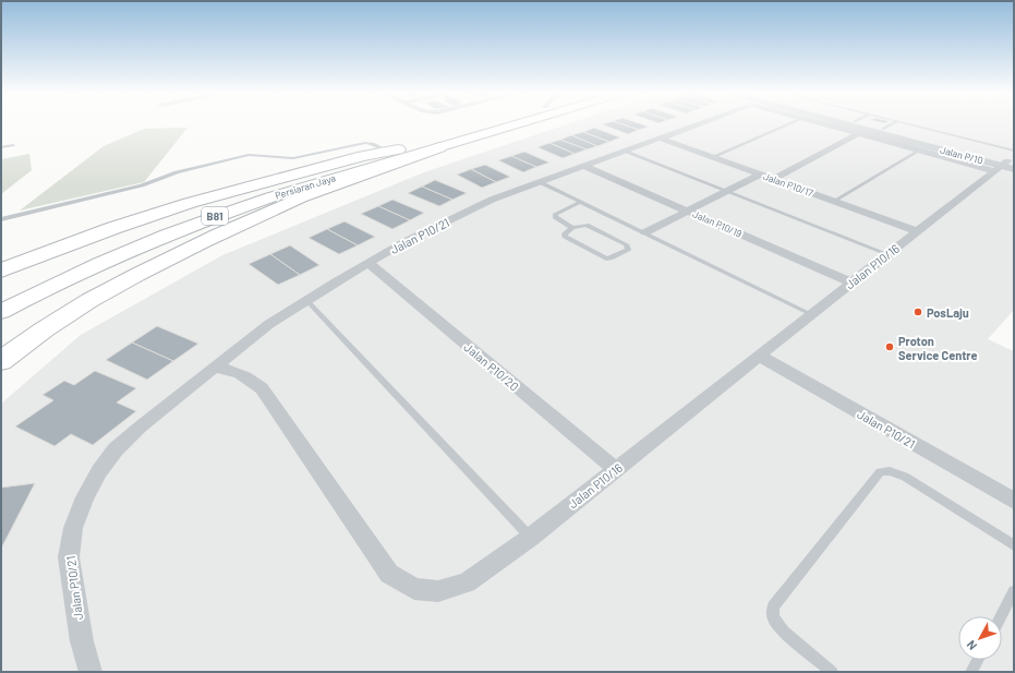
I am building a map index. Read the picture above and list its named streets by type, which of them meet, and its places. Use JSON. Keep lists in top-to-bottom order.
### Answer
{
  "streets": {
    "main road": ["Persiaran Jaya", "B81"],
    "street": [
      "Jalan P/10",
      "Jalan P10/17",
      "Jalan P10/19",
      "Jalan P10/21",
      "Jalan P10/16",
      "Jalan P10/20"
    ]
  },
  "crossings": [
    ["Jalan P/10", "Jalan P10/21"],
    ["Jalan P/10", "Jalan P10/16"],
    ["Jalan P10/17", "Jalan P10/21"],
    ["Jalan P10/17", "Jalan P10/16"],
    ["Jalan P10/19", "Jalan P10/21"],
    ["Jalan P10/19", "Jalan P10/16"],
    ["Jalan P10/21", "Jalan P10/16"],
    ["Jalan P10/21", "Jalan P10/20"],
    ["Jalan P10/16", "Jalan P10/20"]
  ],
  "places": ["PosLaju", "Proton Service Centre"],
  "north": "bottom left"
}
